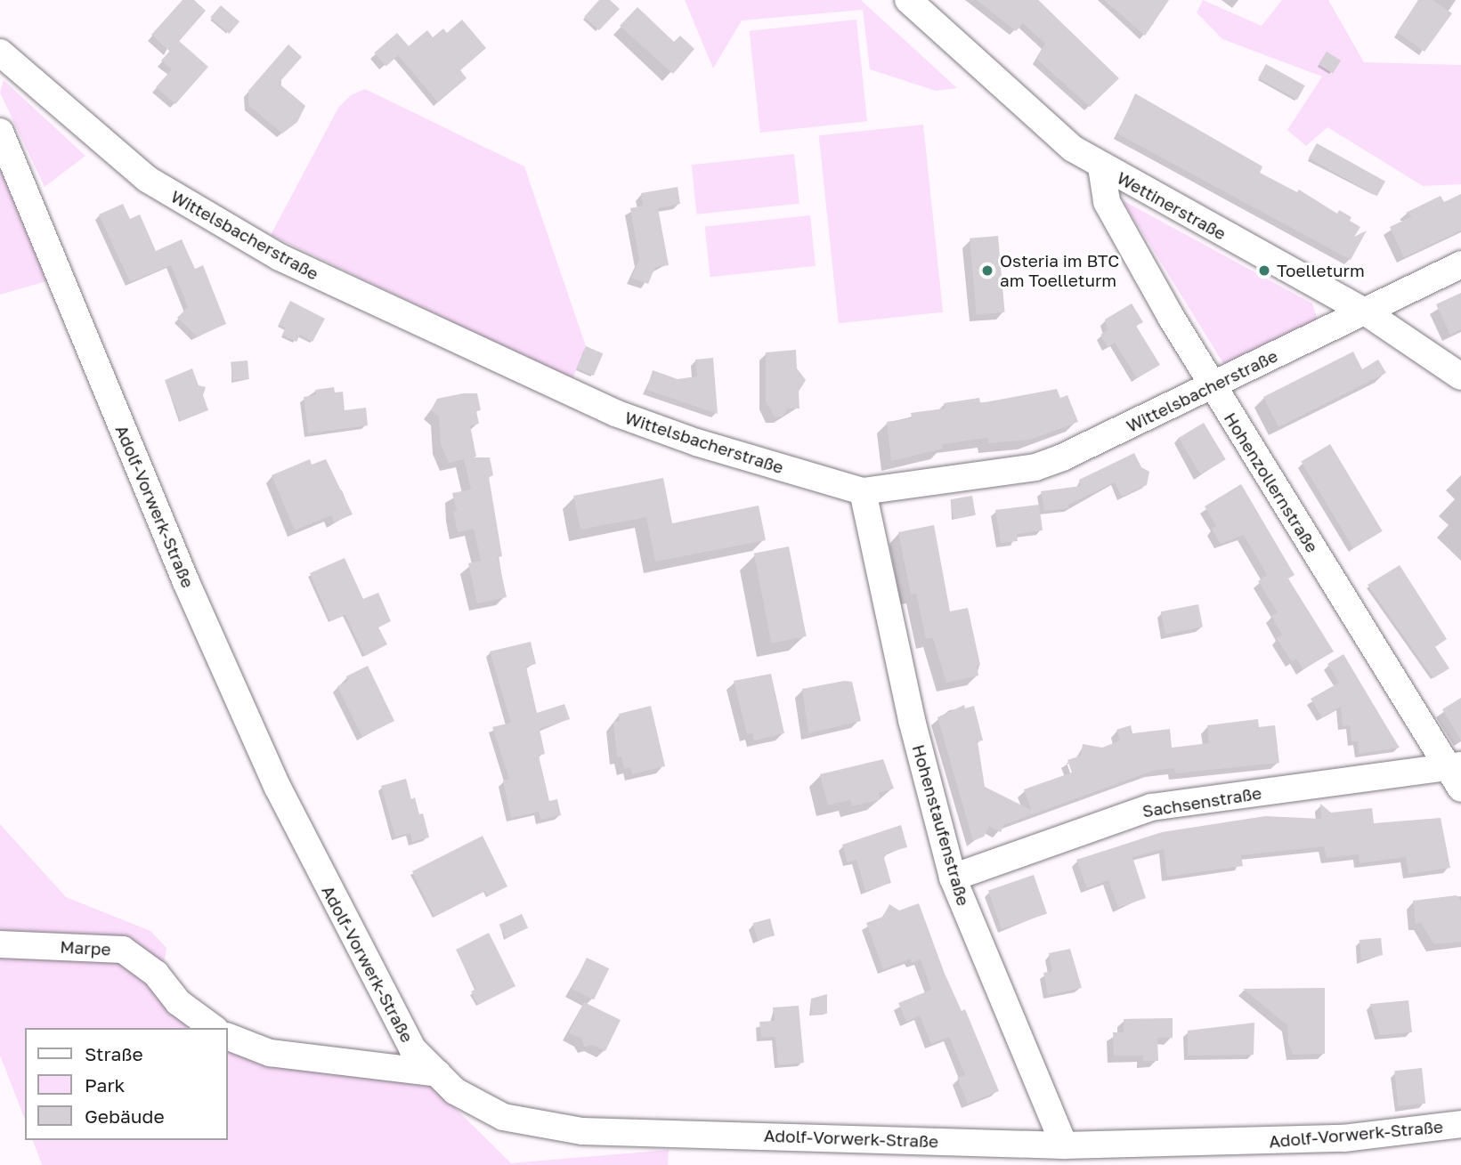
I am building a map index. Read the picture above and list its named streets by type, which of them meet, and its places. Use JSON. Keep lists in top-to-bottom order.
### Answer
{
  "streets": {
    "street": [
      "Wettinerstraße",
      "Wittelsbacherstraße",
      "Hohenzollernstraße",
      "Adolf-Vorwerk-Straße",
      "Sachsenstraße",
      "Hohenstaufenstraße",
      "Marpe"
    ]
  },
  "crossings": [
    ["Wettinerstraße", "Wittelsbacherstraße"],
    ["Wettinerstraße", "Hohenzollernstraße"],
    ["Wittelsbacherstraße", "Hohenzollernstraße"],
    ["Wittelsbacherstraße", "Hohenstaufenstraße"],
    ["Hohenzollernstraße", "Sachsenstraße"],
    ["Adolf-Vorwerk-Straße", "Hohenstaufenstraße"],
    ["Sachsenstraße", "Hohenstaufenstraße"]
  ],
  "places": ["Osteria im BTC am Toelleturm", "Toelleturm"],
  "legend": ["Straße", "Park", "Gebäude"]
}
